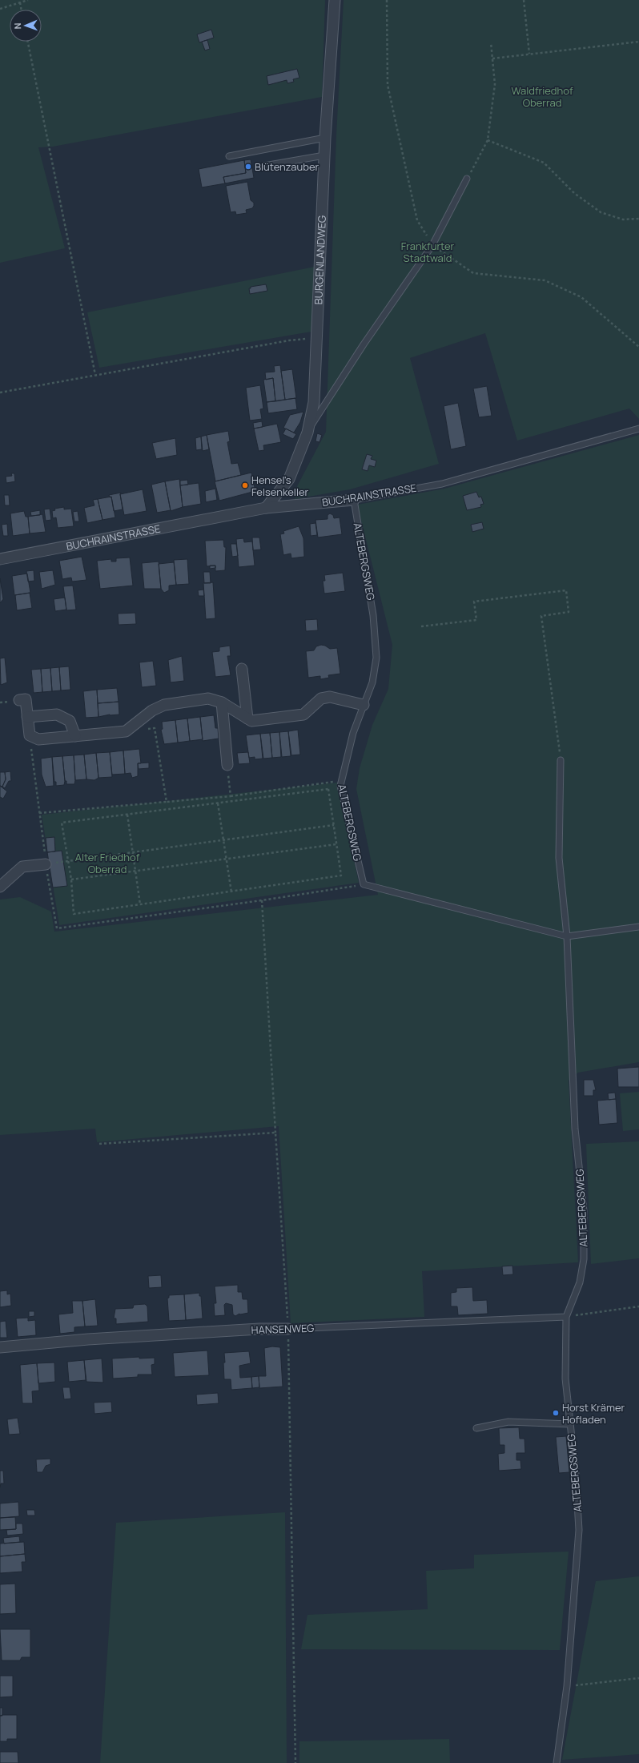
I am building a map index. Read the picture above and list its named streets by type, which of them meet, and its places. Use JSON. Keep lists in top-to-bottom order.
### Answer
{
  "streets": {
    "street": ["BURGENLANDWEG", "BUCHRAINSTRASSE", "HANSENWEG"],
    "lane": ["ALTEBERGSWEG"]
  },
  "crossings": [
    ["BURGENLANDWEG", "BUCHRAINSTRASSE"],
    ["BUCHRAINSTRASSE", "ALTEBERGSWEG"],
    ["ALTEBERGSWEG", "HANSENWEG"]
  ],
  "parks": ["Waldfriedhof Oberrad", "Frankfurter Stadtwald", "Alter Friedhof Oberrad"],
  "places": ["Blütenzauber", "Hensel's Felsenkeller", "Horst Krämer Hofladen"],
  "north": "left"
}
